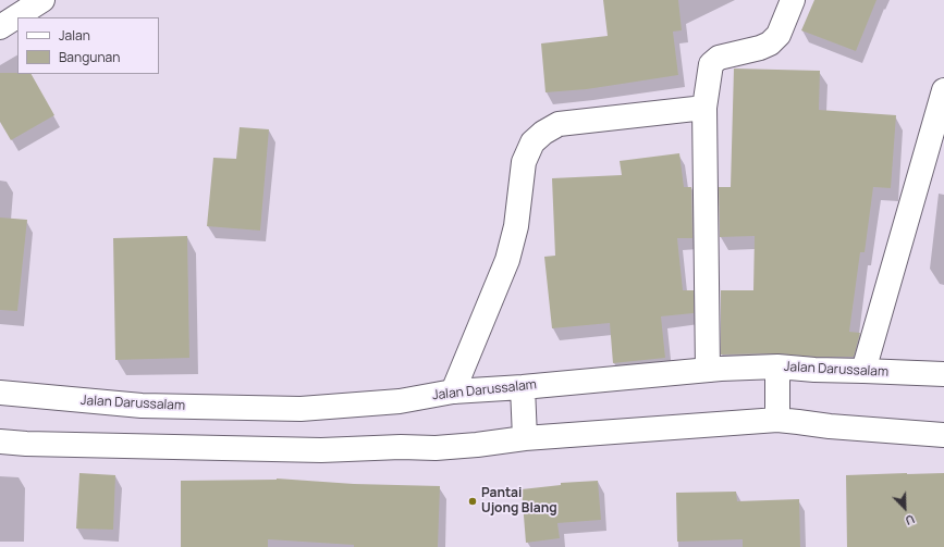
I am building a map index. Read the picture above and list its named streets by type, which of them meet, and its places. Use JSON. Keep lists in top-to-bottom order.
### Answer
{
  "streets": {
    "street": ["Jalan Darussalam"]
  },
  "places": ["Pantai Ujong Blang"],
  "legend": ["Jalan", "Bangunan"],
  "north": "bottom right"
}
